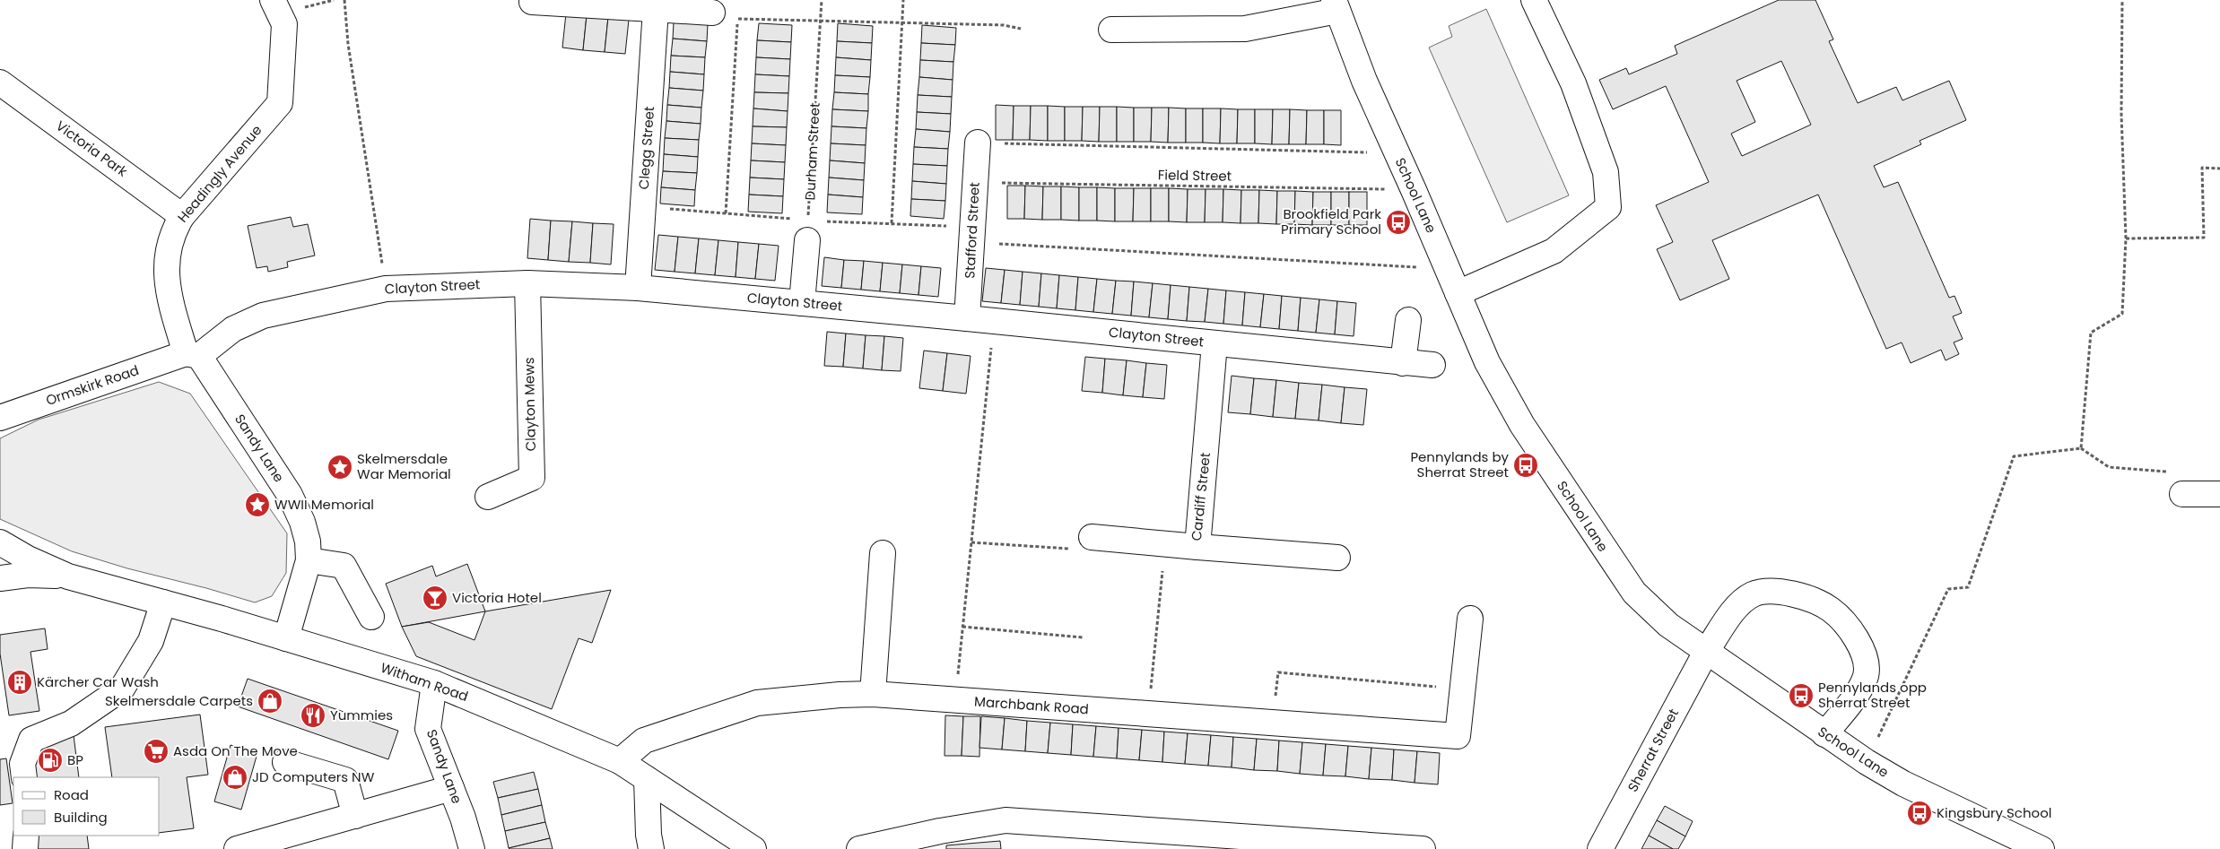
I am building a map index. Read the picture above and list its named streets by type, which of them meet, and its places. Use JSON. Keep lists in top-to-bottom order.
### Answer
{
  "streets": {
    "street": [
      "Clegg Street",
      "Victoria Park",
      "Headingly Avenue",
      "School Lane",
      "Stafford Street",
      "Clayton Street",
      "Ormskirk Road",
      "Clayton Mews",
      "Sandy Lane",
      "Cardiff Street",
      "Witham Road",
      "Marchbank Road",
      "Sherrat Street"
    ],
    "path": ["Durham Street", "Field Street"]
  },
  "crossings": [
    ["Clegg Street", "Clayton Street"],
    ["Victoria Park", "Headingly Avenue"],
    ["Headingly Avenue", "Clayton Street"],
    ["Headingly Avenue", "Ormskirk Road"],
    ["Headingly Avenue", "Sandy Lane"],
    ["Field Street", "School Lane"],
    ["Field Street", "Stafford Street"],
    ["School Lane", "Sherrat Street"],
    ["Stafford Street", "Clayton Street"],
    ["Clayton Street", "Ormskirk Road"],
    ["Clayton Street", "Clayton Mews"],
    ["Clayton Street", "Sandy Lane"],
    ["Clayton Street", "Cardiff Street"],
    ["Ormskirk Road", "Sandy Lane"],
    ["Sandy Lane", "Witham Road"],
    ["Witham Road", "Marchbank Road"]
  ],
  "places": {
    "bus stop": [
      "Brookfield Park Primary School",
      "Pennylands by Sherrat Street",
      "Pennylands opp Sherrat Street",
      "Kingsbury School"
    ],
    "place": ["Skelmersdale War Memorial", "WWII Memorial"],
    "bar": ["Victoria Hotel"],
    "building": ["Kärcher Car Wash"],
    "shop": ["Skelmersdale Carpets", "JD Computers NW"],
    "restaurant": ["Yummies"],
    "supermarket": ["Asda On The Move"],
    "fuel station": ["BP"]
  },
  "legend": ["Road", "Building"]
}
